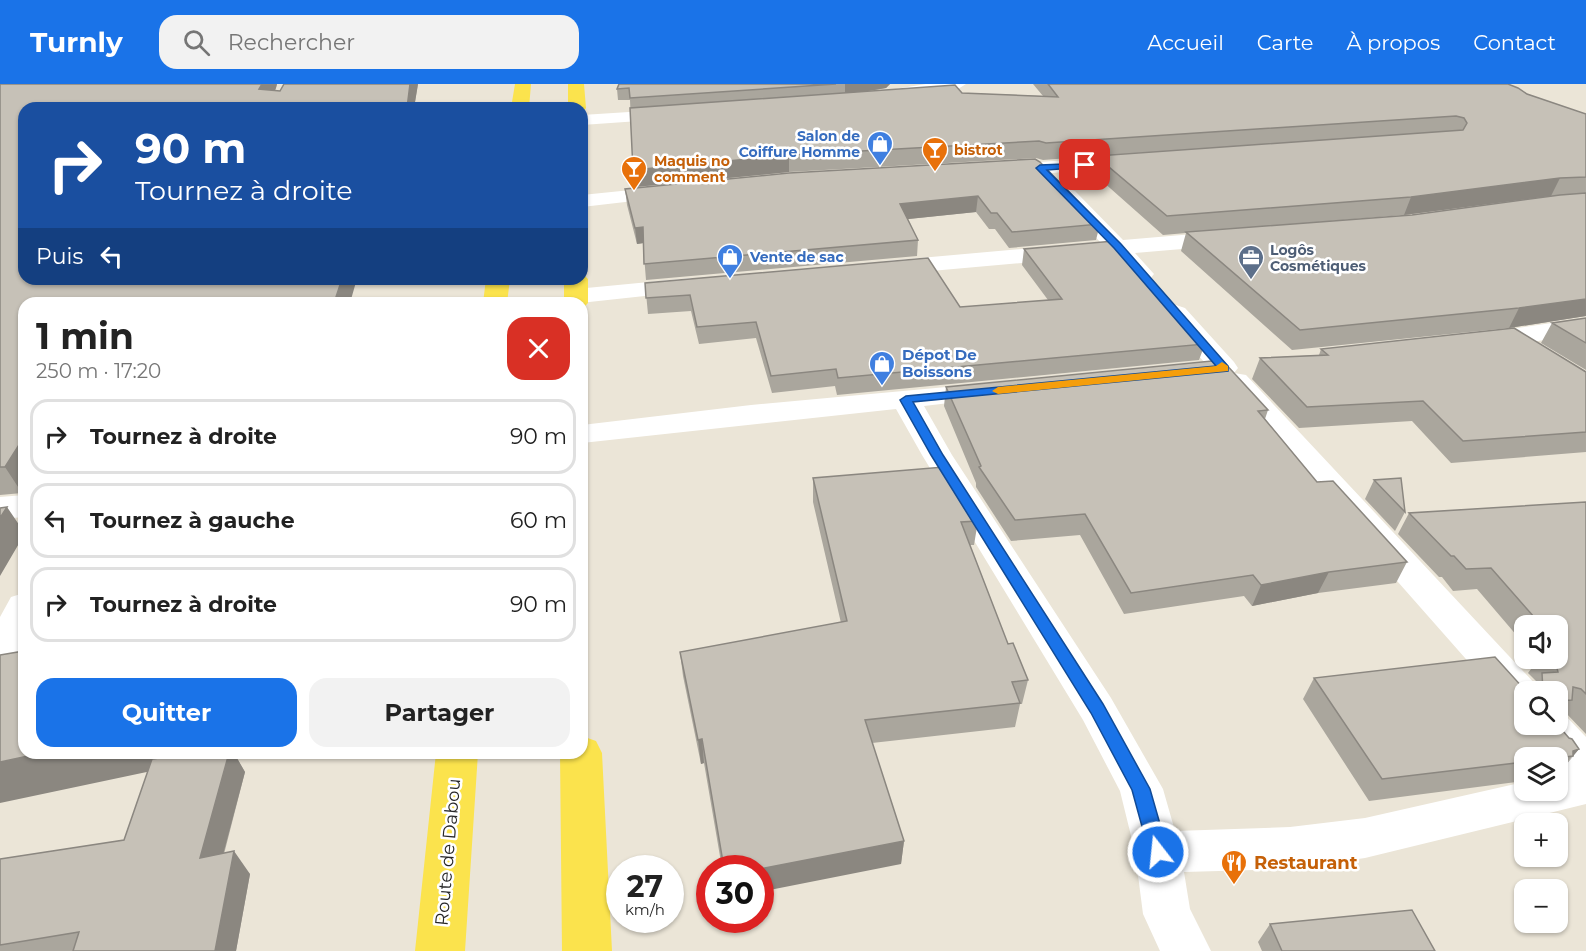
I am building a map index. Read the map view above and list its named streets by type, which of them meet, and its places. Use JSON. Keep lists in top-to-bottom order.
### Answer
{
  "streets": {
    "main road": ["Route de Dabou"]
  },
  "places": {
    "shop": ["Salon de Coiffure Homme", "Vente de sac", "Dépot De Boissons"],
    "bar": ["bistrot", "Maquis no comment"],
    "office": ["Logôs Cosmétiques"],
    "restaurant": ["Restaurant"]
  },
  "page": {
    "header": "Turnly",
    "search": "Rechercher",
    "nav": [
      "Accueil",
      "Carte",
      "À propos",
      "Contact"
    ],
    "turn": ["90 m", "Tournez à droite"],
    "then": "Puis",
    "heading": ["1 min", "250 m · 17:20"],
    "list": [
      {
        "name": "Tournez à droite",
        "value": "90 m"
      },
      {
        "name": "Tournez à gauche",
        "value": "60 m"
      },
      {
        "name": "Tournez à droite",
        "value": "90 m"
      }
    ],
    "map_buttons": ["+", "−"],
    "buttons": ["Quitter", "Partager"],
    "speed": "27 km/h",
    "limit": "30"
  }
}
